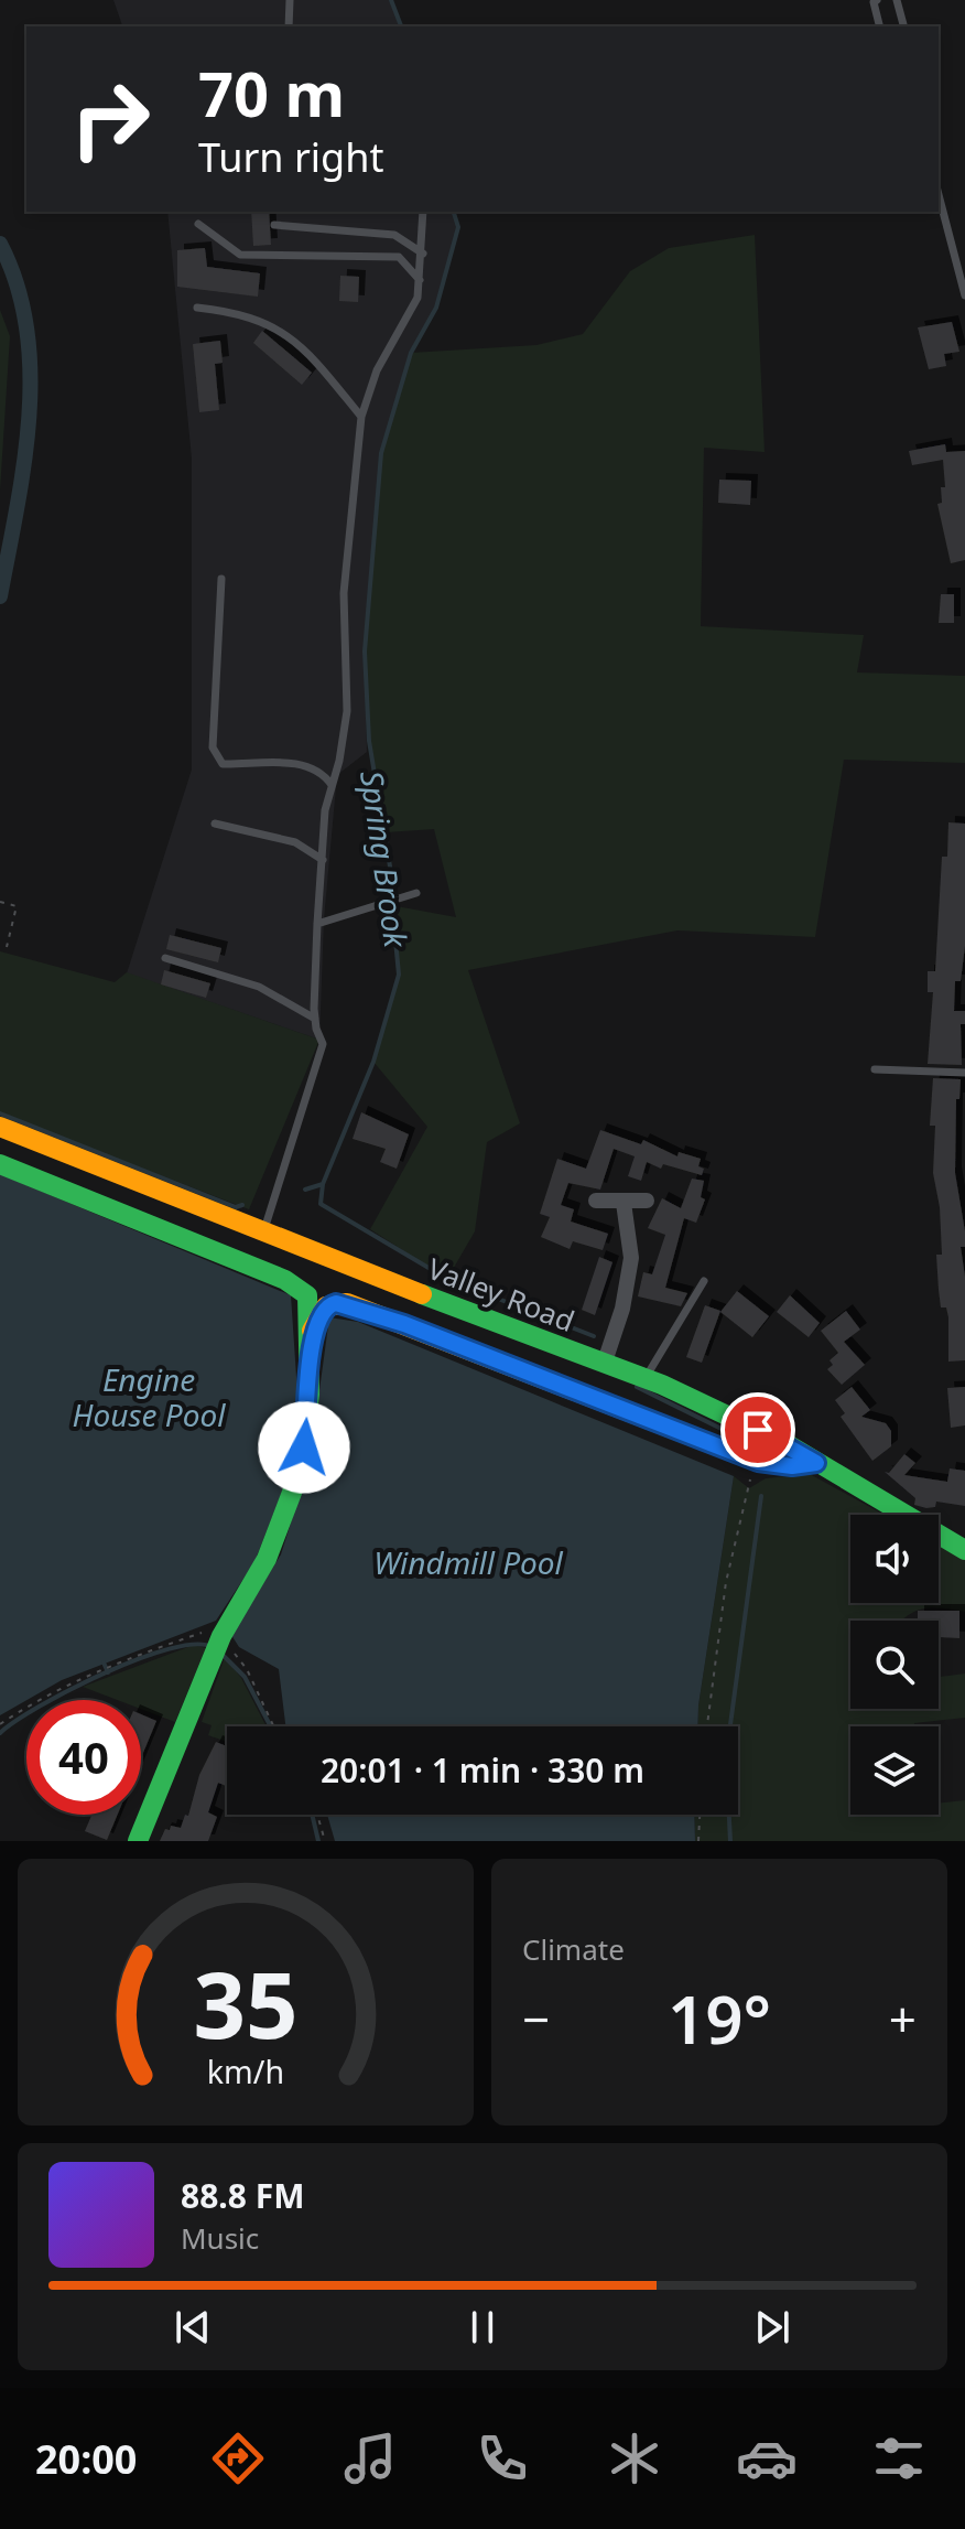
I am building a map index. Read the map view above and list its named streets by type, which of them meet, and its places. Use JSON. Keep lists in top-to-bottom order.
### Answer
{
  "streets": {
    "street": ["Valley Road"]
  },
  "water": ["Spring Brook", "Engine House Pool", "Windmill Pool"],
  "page": {
    "turn": ["70 m", "Turn right"],
    "limit": "40",
    "trip": "20:01 · 1 min · 330 m",
    "tile": "Climate",
    "heat": ["−", "19°", "+"],
    "song": ["88.8 FM", "Music"],
    "tabs": "20:00",
    "gauge": ["35", "km/h"]
  }
}
